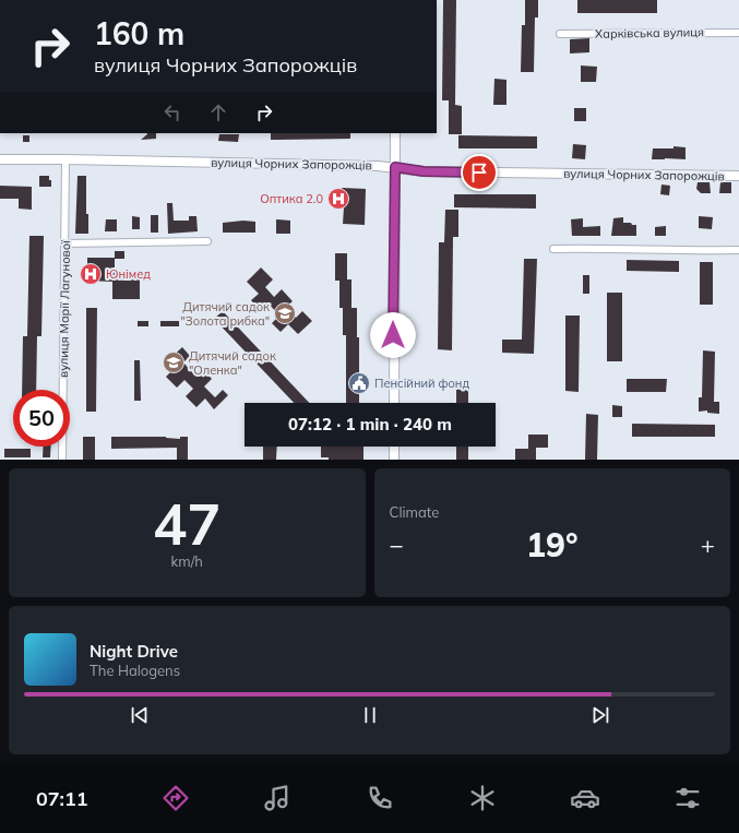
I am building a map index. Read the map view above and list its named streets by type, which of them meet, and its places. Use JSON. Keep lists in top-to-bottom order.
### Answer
{
  "streets": {
    "street": ["Харківська вулиця", "вулиця Чорних Запорожців", "вулиця Марії Лагунової"]
  },
  "crossings": [
    ["вулиця Чорних Запорожців", "вулиця Марії Лагунової"]
  ],
  "places": {
    "hospital": ["Оптика 2.0", "Юнімед"],
    "school or university": ["Дитячий садок \"Золота рибка\"", "Дитячий садок \"Оленка\""],
    "public building": ["Пенсійний фонд"]
  },
  "page": {
    "turn": ["160 m", "вулиця Чорних Запорожців"],
    "limit": "50",
    "trip": "07:12 · 1 min · 240 m",
    "tile": [
      ["47", "km/h"],
      "Climate"
    ],
    "heat": ["−", "19°", "+"],
    "song": ["Night Drive", "The Halogens"],
    "tabs": "07:11"
  }
}
